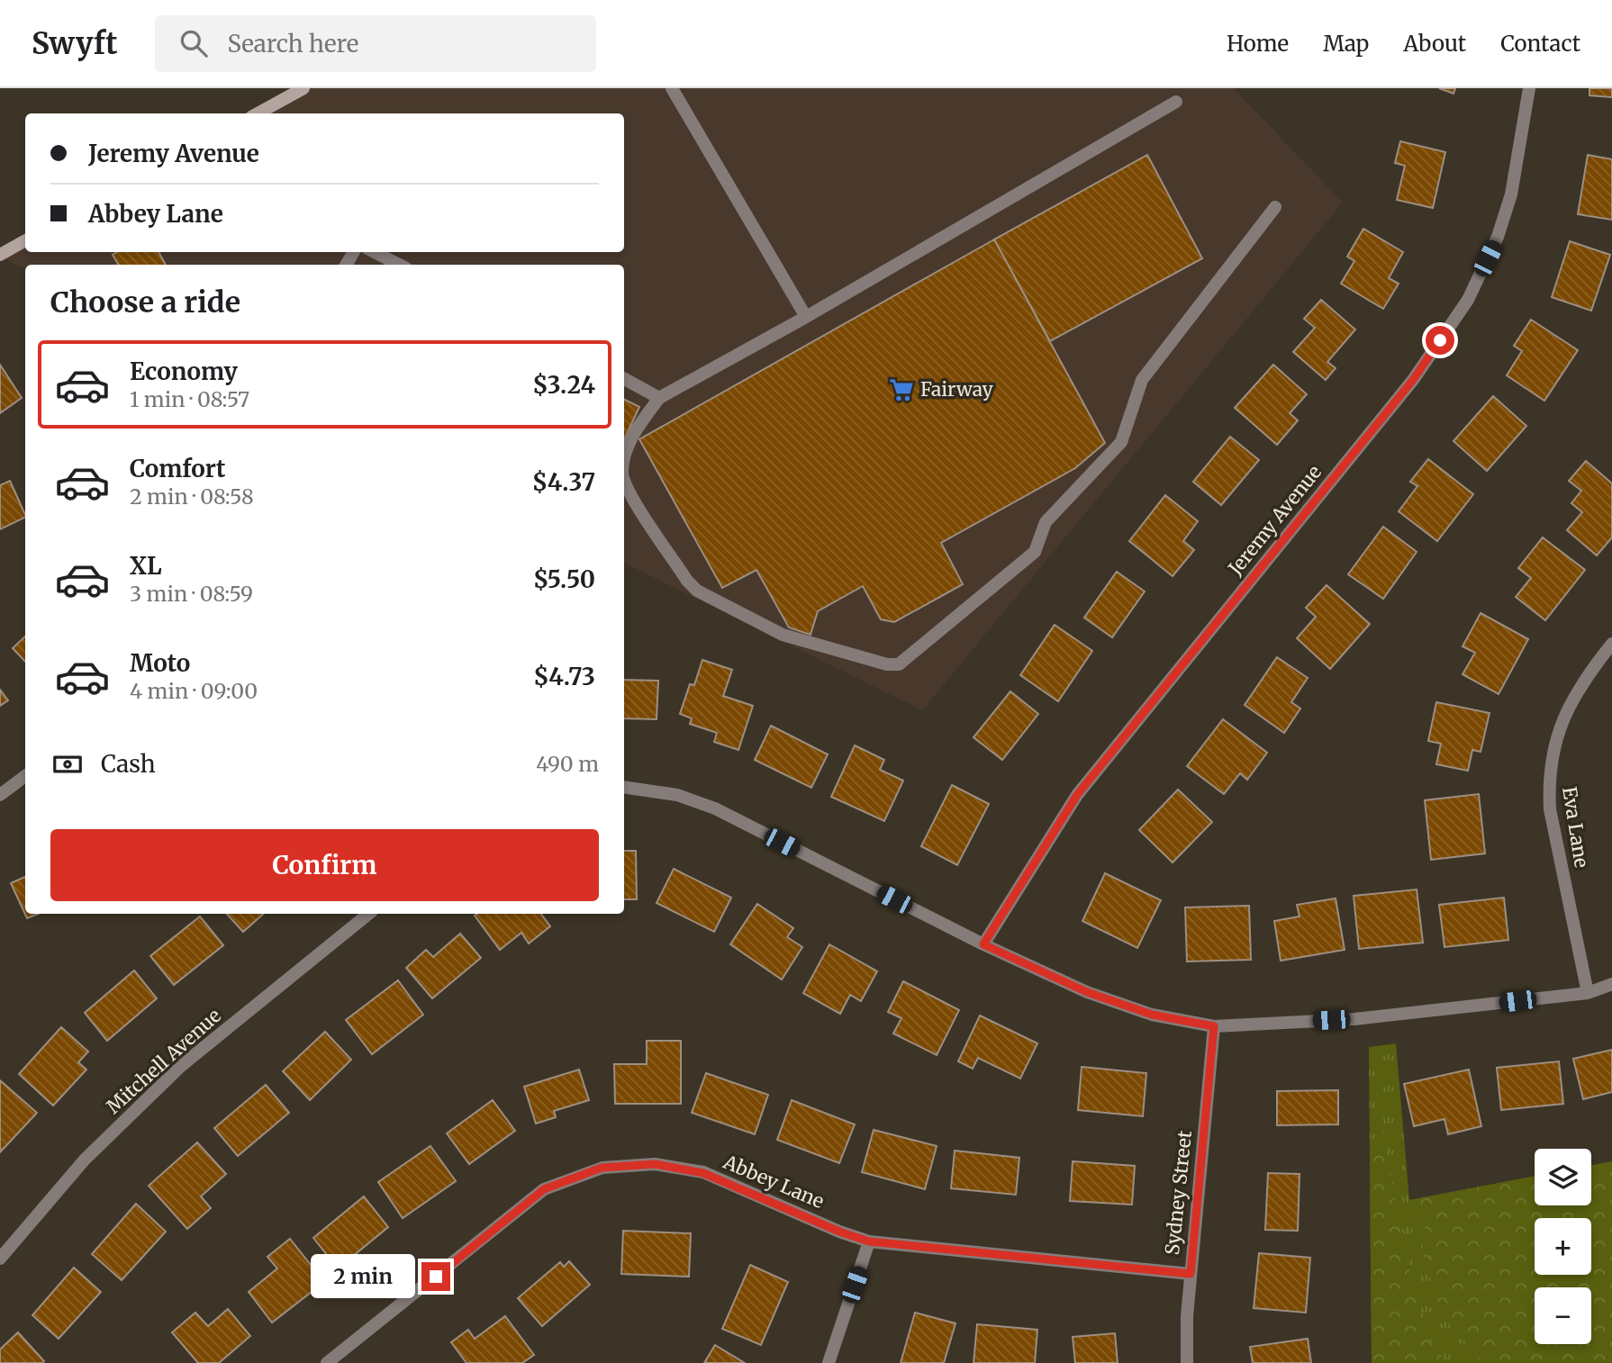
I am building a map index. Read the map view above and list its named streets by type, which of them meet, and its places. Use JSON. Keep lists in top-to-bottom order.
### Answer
{
  "streets": {
    "street": [
      "Jeremy Avenue",
      "Eva Lane",
      "Mitchell Avenue",
      "Abbey Lane",
      "Sydney Street"
    ]
  },
  "crossings": [
    ["Abbey Lane", "Sydney Street"]
  ],
  "places": {
    "supermarket": ["Fairway"]
  },
  "page": {
    "header": "Swyft",
    "search": "Search here",
    "nav": [
      "Home",
      "Map",
      "About",
      "Contact"
    ],
    "banner": ["Jeremy Avenue", "Abbey Lane"],
    "heading": "Choose a ride",
    "list": [
      {
        "name": "Economy",
        "note": "1 min · 08:57",
        "value": "$3.24"
      },
      {
        "name": "Comfort",
        "note": "2 min · 08:58",
        "value": "$4.37"
      },
      {
        "name": "XL",
        "note": "3 min · 08:59",
        "value": "$5.50"
      },
      {
        "name": "Moto",
        "note": "4 min · 09:00",
        "value": "$4.73"
      }
    ],
    "pay": ["Cash", "490 m"],
    "buttons": "Confirm",
    "map_buttons": ["+", "−"],
    "bubble": "2 min"
  }
}
